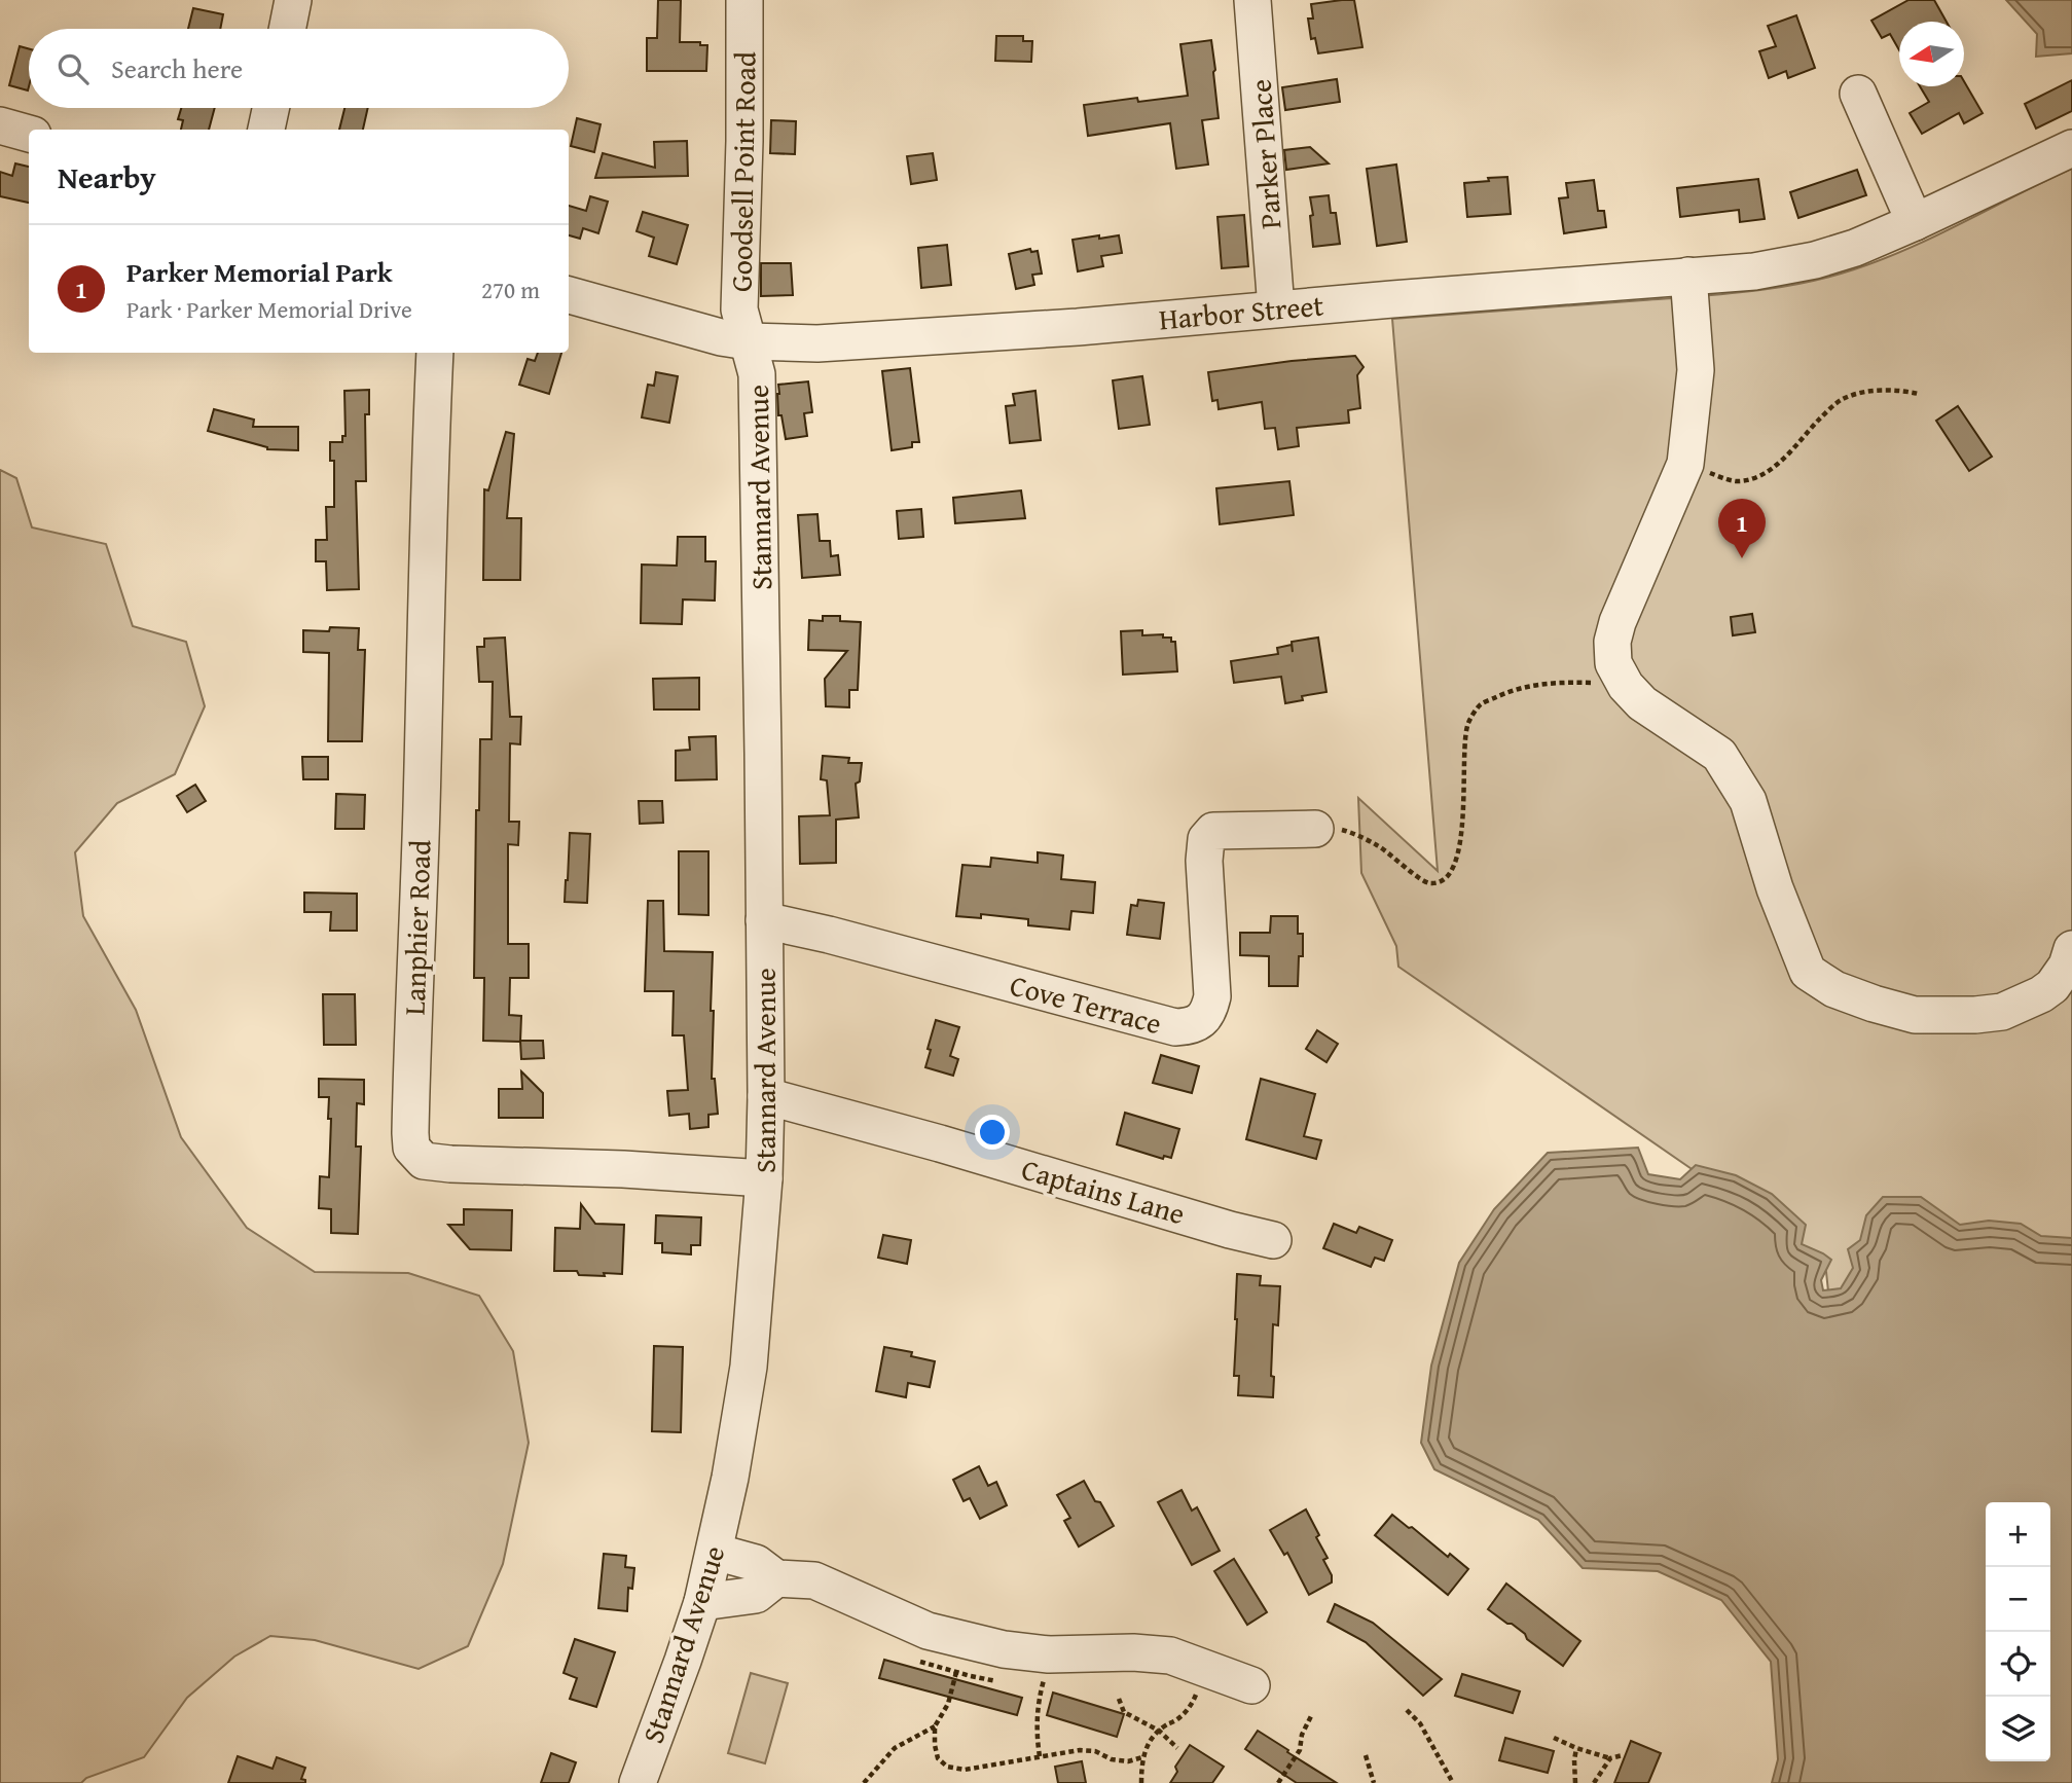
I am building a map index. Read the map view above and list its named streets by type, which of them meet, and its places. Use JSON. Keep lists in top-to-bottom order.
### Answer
{
  "streets": {
    "street": [
      "Parker Place",
      "Goodsell Point Road",
      "Harbor Street",
      "Stannard Avenue",
      "Lanphier Road",
      "Cove Terrace",
      "Captains Lane"
    ]
  },
  "crossings": [
    ["Parker Place", "Harbor Street"],
    ["Goodsell Point Road", "Harbor Street"],
    ["Goodsell Point Road", "Stannard Avenue"],
    ["Harbor Street", "Stannard Avenue"],
    ["Stannard Avenue", "Lanphier Road"],
    ["Stannard Avenue", "Cove Terrace"],
    ["Stannard Avenue", "Captains Lane"]
  ],
  "north": "left",
  "page": {
    "search": "Search here",
    "heading": "Nearby",
    "list": [
      {
        "mark": "1",
        "name": "Parker Memorial Park",
        "note": "Park · Parker Memorial Drive",
        "value": "270 m"
      }
    ],
    "pins": "1",
    "map_buttons": ["+", "−"]
  }
}
